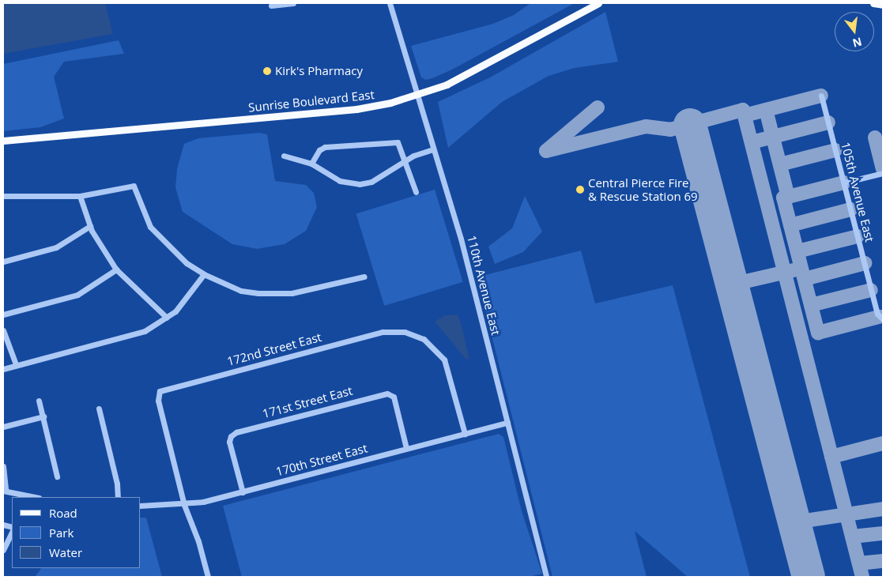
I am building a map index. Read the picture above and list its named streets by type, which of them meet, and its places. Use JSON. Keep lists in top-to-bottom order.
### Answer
{
  "streets": {
    "main road": ["Sunrise Boulevard East"],
    "street": [
      "105th Avenue East",
      "110th Avenue East",
      "172nd Street East",
      "171st Street East",
      "170th Street East"
    ]
  },
  "crossings": [
    ["Sunrise Boulevard East", "110th Avenue East"],
    ["110th Avenue East", "170th Street East"],
    ["172nd Street East", "170th Street East"],
    ["171st Street East", "170th Street East"]
  ],
  "places": ["Kirk's Pharmacy", "Central Pierce Fire & Rescue Station 69"],
  "legend": ["Road", "Park", "Water"],
  "north": "bottom"
}
